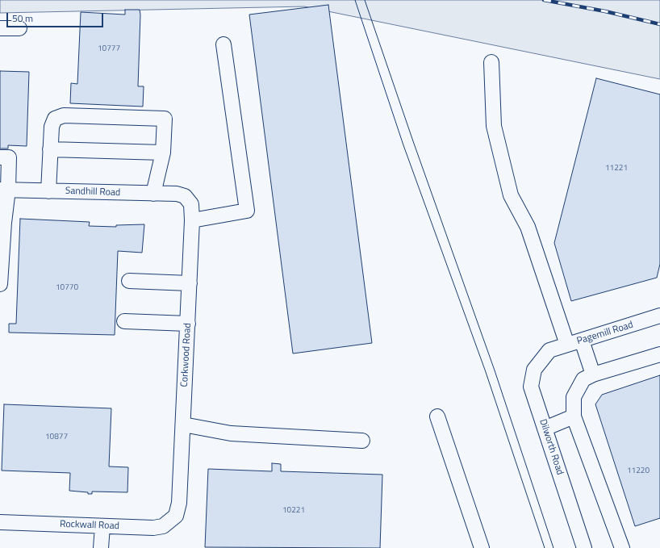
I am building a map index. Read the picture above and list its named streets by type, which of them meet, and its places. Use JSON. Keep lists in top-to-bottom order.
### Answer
{
  "streets": {
    "street": [
      "Sandhill Road",
      "Pagemill Road",
      "Corkwood Road",
      "Dilworth Road",
      "Rockwall Road"
    ]
  },
  "crossings": [
    ["Sandhill Road", "Corkwood Road"],
    ["Pagemill Road", "Dilworth Road"],
    ["Corkwood Road", "Rockwall Road"]
  ],
  "house_numbers": [
    "10777",
    "11221",
    "10770",
    "10877",
    "11220",
    "10221"
  ],
  "scale_bar": "50 m"
}
